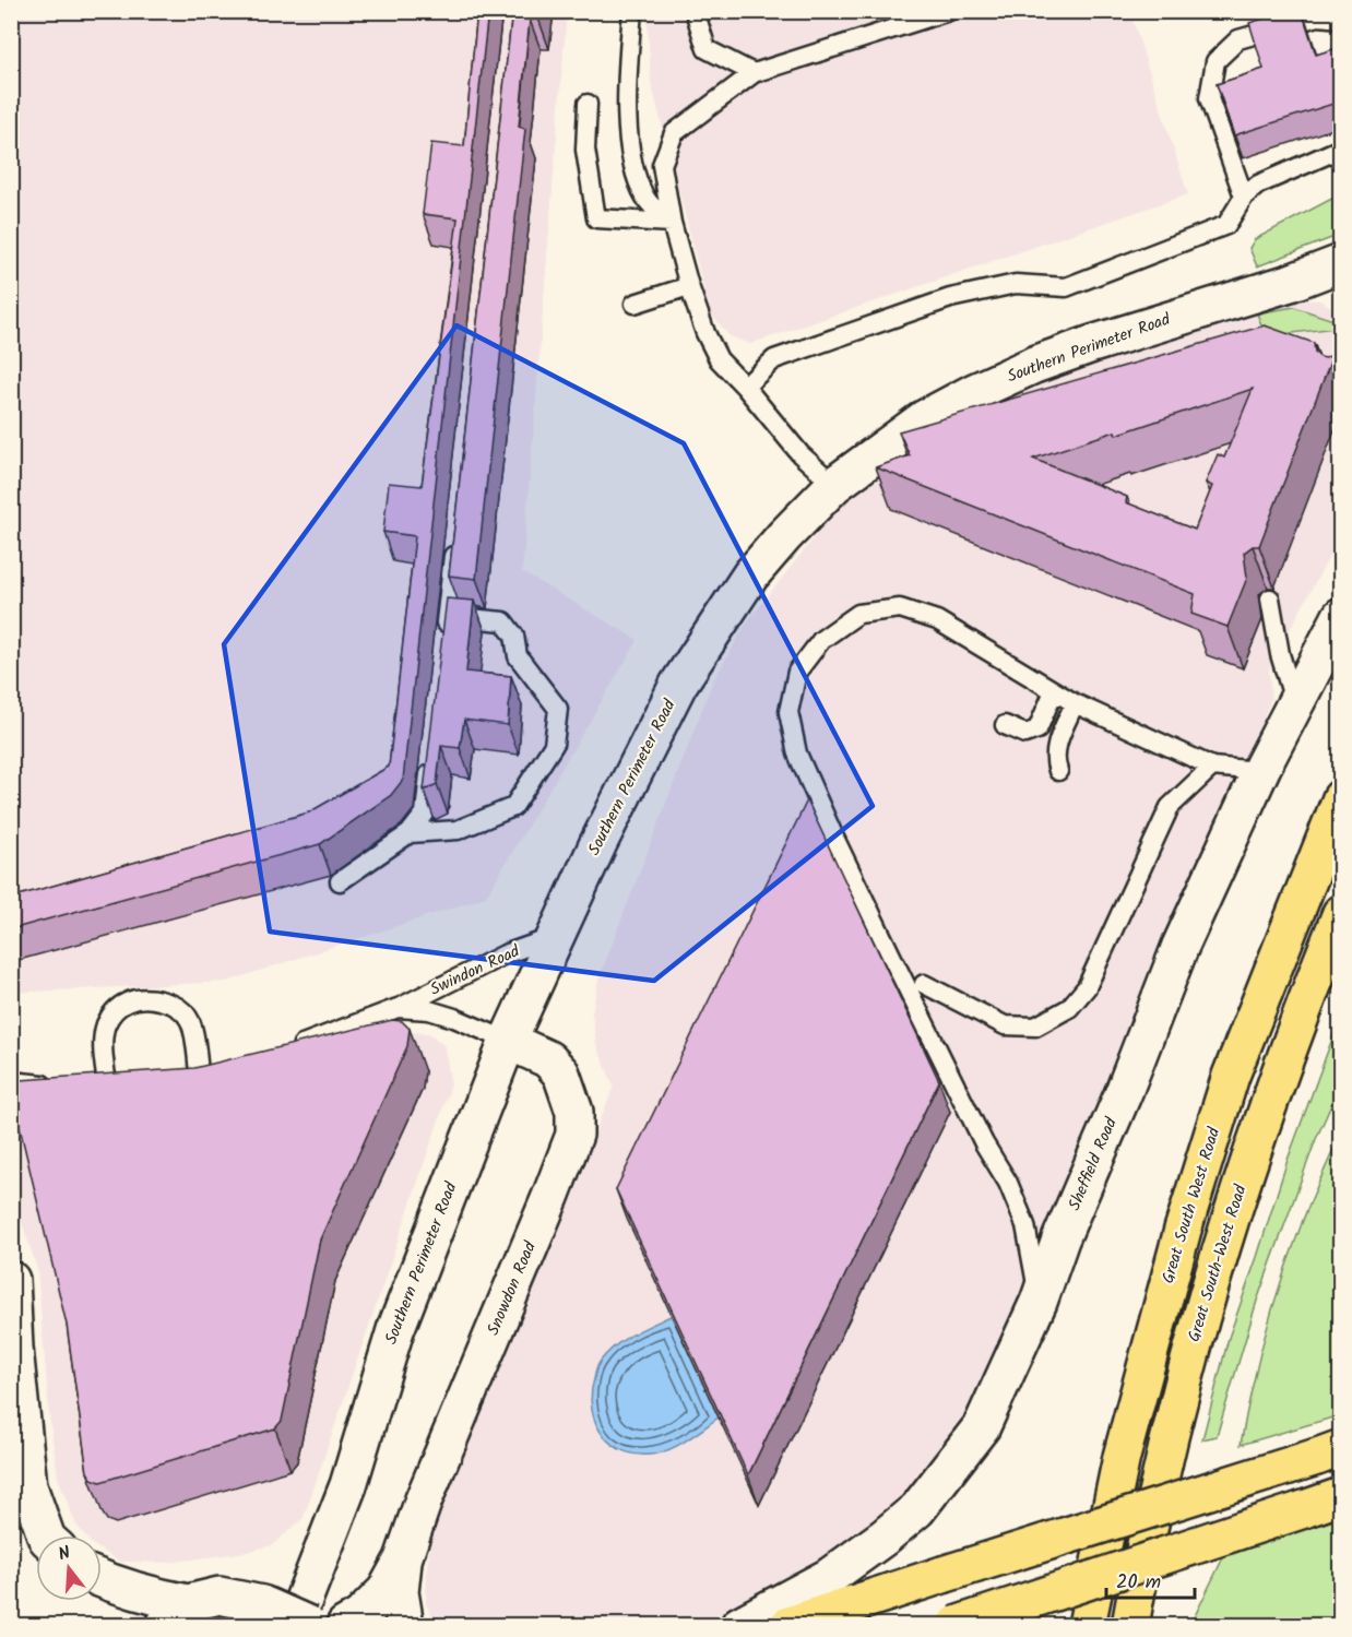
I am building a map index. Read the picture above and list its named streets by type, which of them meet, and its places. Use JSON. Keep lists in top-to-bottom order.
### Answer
{
  "streets": {
    "highway": ["Great South West Road", "Great South-West Road"],
    "street": ["Southern Perimeter Road", "Sheffield Road", "Snowdon Road"],
    "lane": ["Swindon Road"]
  },
  "crossings": [
    ["Southern Perimeter Road", "Swindon Road"],
    ["Southern Perimeter Road", "Snowdon Road"],
    ["Swindon Road", "Snowdon Road"]
  ],
  "scale_bar": "20 m",
  "north": "top"
}
